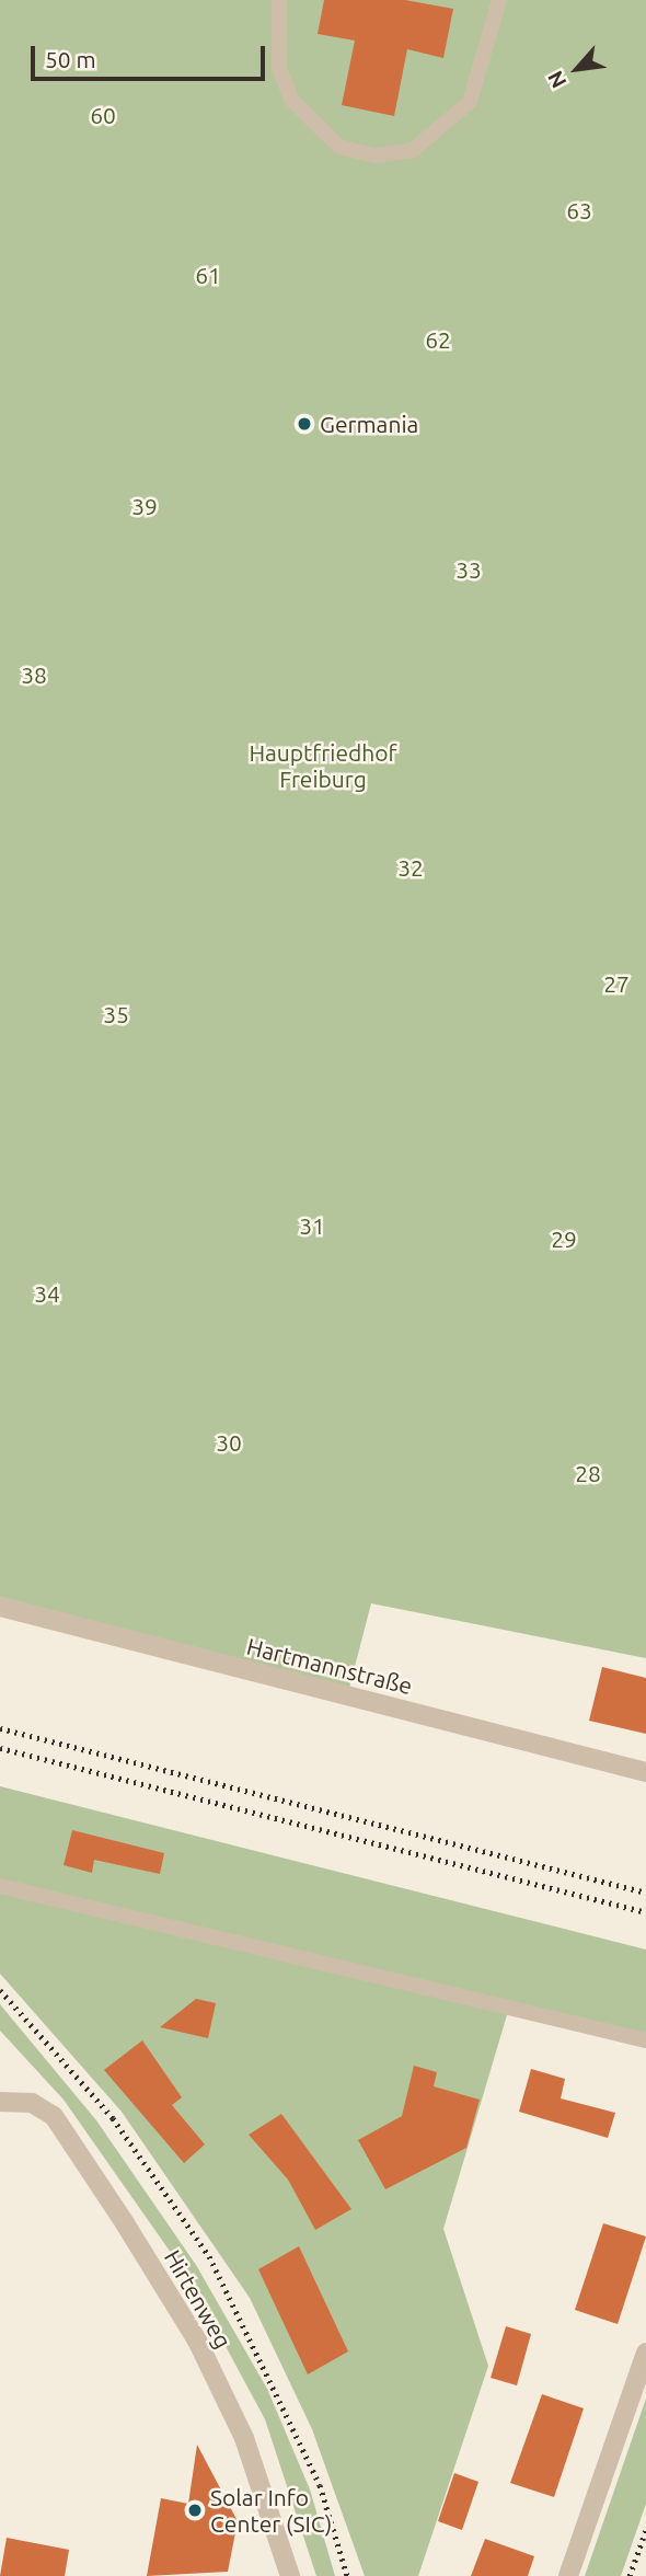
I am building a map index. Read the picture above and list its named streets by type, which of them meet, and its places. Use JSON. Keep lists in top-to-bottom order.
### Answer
{
  "streets": {
    "street": ["Hartmannstraße", "Hirtenweg"]
  },
  "parks": [
    "60",
    "63",
    "61",
    "62",
    "39",
    "33",
    "38",
    "Hauptfriedhof Freiburg",
    "32",
    "27",
    "35",
    "31",
    "29",
    "34",
    "30",
    "28"
  ],
  "places": ["Germania", "Solar Info Center (SIC)"],
  "scale_bar": "50 m",
  "north": "bottom left"
}
